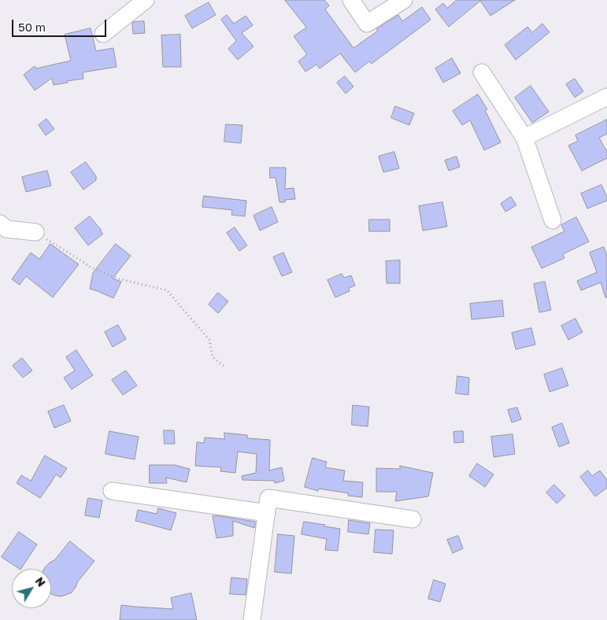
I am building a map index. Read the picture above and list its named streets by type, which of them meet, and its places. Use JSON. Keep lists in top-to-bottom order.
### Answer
{
  "scale_bar": "50 m",
  "north": "top right"
}
